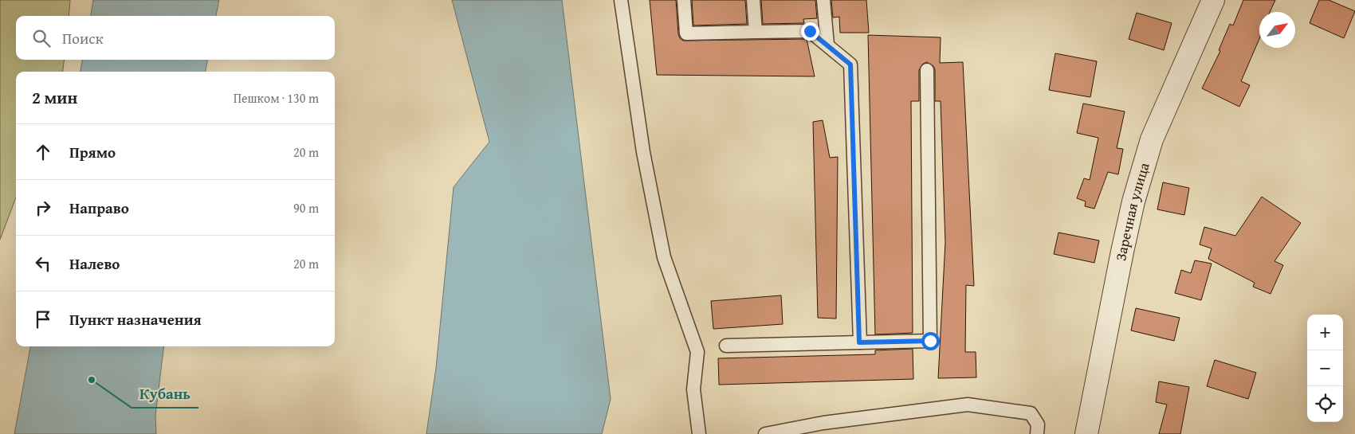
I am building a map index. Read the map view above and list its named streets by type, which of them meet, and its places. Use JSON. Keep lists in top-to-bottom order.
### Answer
{
  "streets": {
    "street": ["Заречная улица"]
  },
  "places": ["Кубань"],
  "north": "top right",
  "page": {
    "search": "Поиск",
    "heading": ["2 мин", "Пешком · 130 m"],
    "list": [
      ["Прямо", "20 m"],
      ["Направо", "90 m"],
      ["Налево", "20 m"],
      "Пункт назначения"
    ],
    "map_buttons": ["+", "−"]
  }
}
